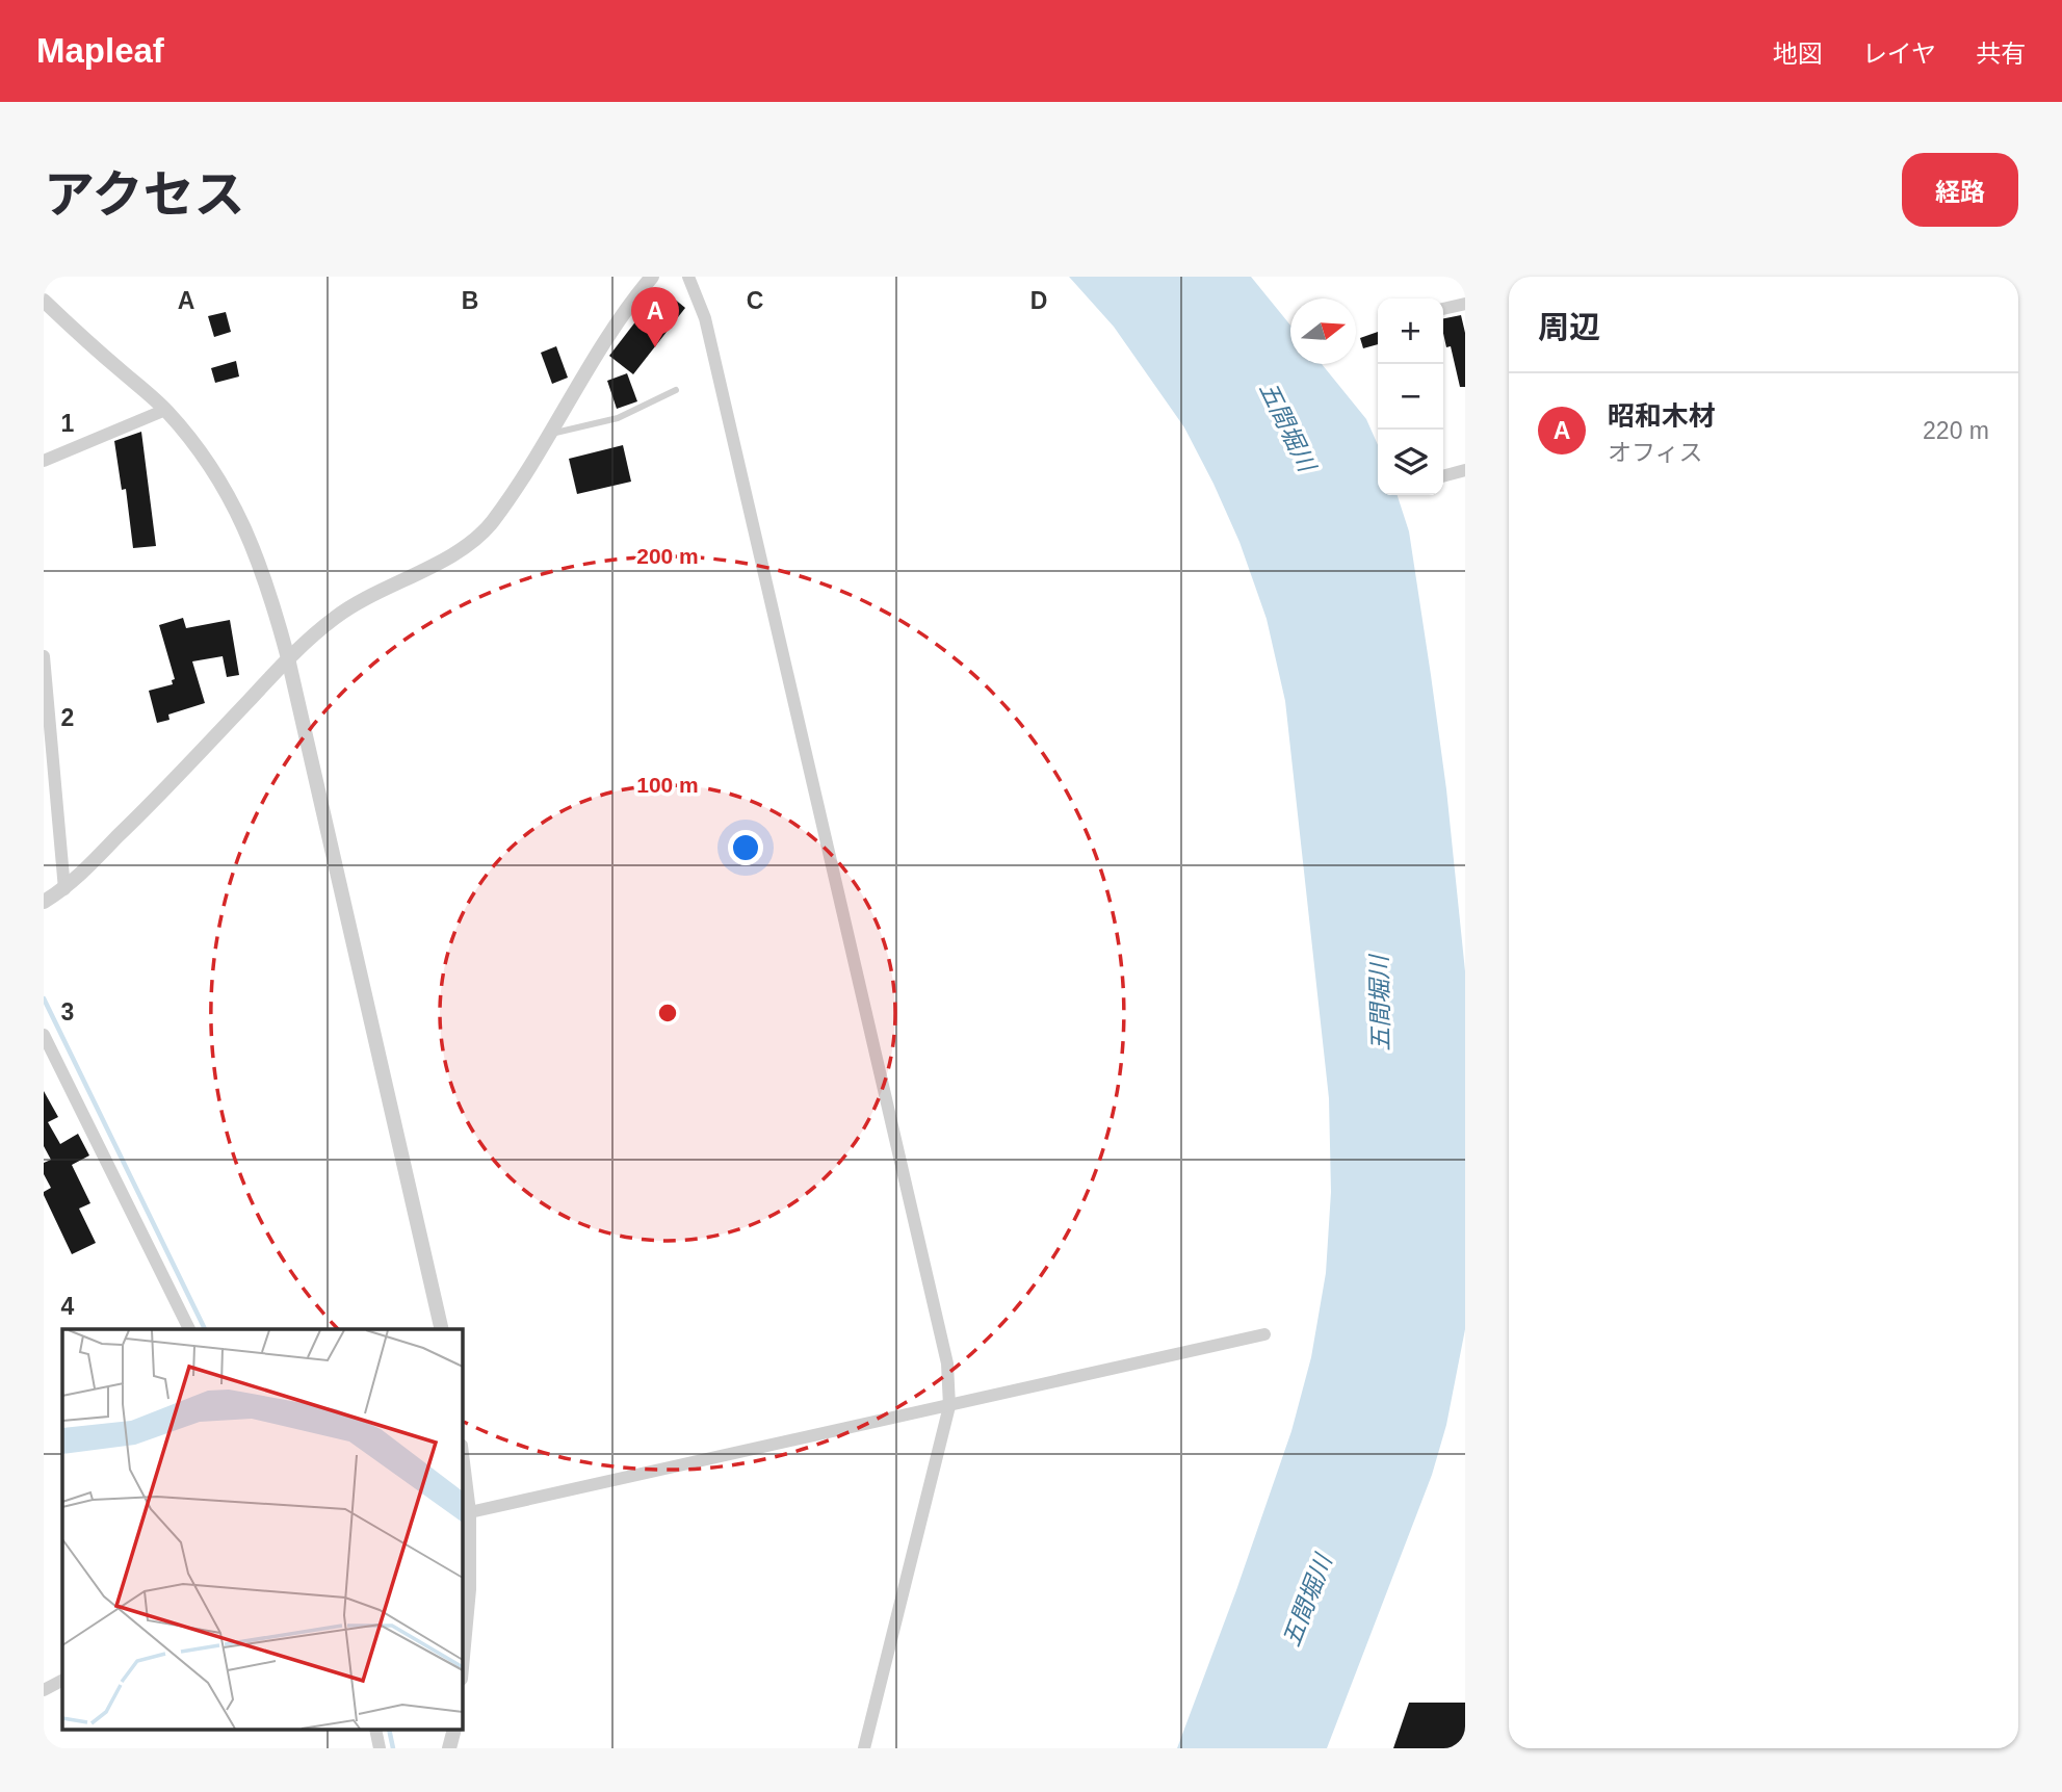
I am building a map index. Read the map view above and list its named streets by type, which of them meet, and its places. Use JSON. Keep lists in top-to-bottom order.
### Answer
{
  "water": ["五間堀川"],
  "north": "right",
  "page": {
    "header": "Mapleaf",
    "nav": ["地図", "レイヤ", "共有"],
    "title": "アクセス",
    "buttons": "経路",
    "heading": "周辺",
    "pins": "A",
    "map_buttons": ["+", "−"],
    "list": [
      {
        "mark": "A",
        "name": "昭和木材",
        "note": "オフィス",
        "value": "220 m"
      }
    ]
  },
  "grid": {
    "columns": [
      "A",
      "B",
      "C",
      "D"
    ],
    "rows": [
      "1",
      "2",
      "3",
      "4"
    ]
  },
  "rings": ["200 m", "100 m"]
}
